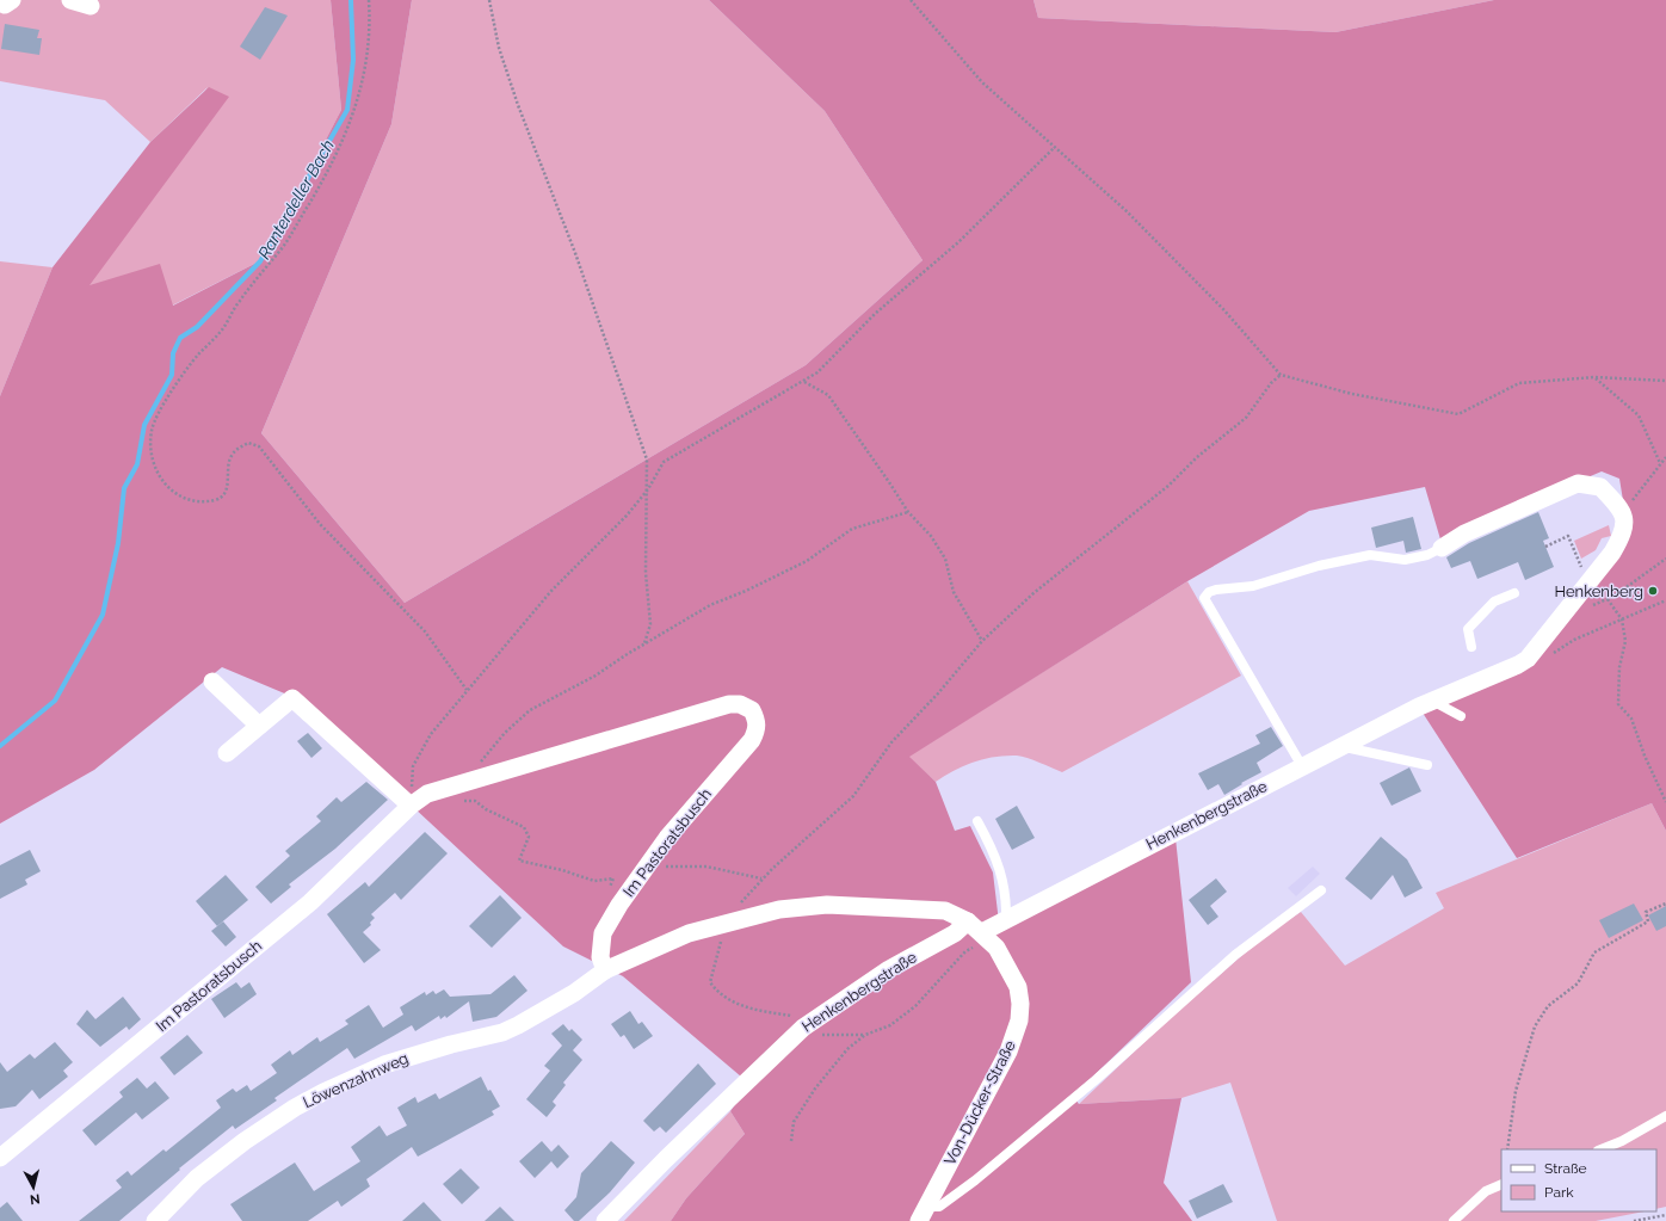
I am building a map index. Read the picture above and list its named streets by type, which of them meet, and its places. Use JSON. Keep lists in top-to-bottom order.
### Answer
{
  "streets": {
    "street": [
      "Henkenbergstraße",
      "Im Pastoratsbusch",
      "Löwenzahnweg",
      "Von-Dücker-Straße"
    ]
  },
  "crossings": [
    ["Henkenbergstraße", "Von-Dücker-Straße"],
    ["Im Pastoratsbusch", "Löwenzahnweg"]
  ],
  "water": ["Ranterdeller Bach"],
  "places": ["Henkenberg"],
  "legend": ["Straße", "Park"],
  "north": "bottom"
}
